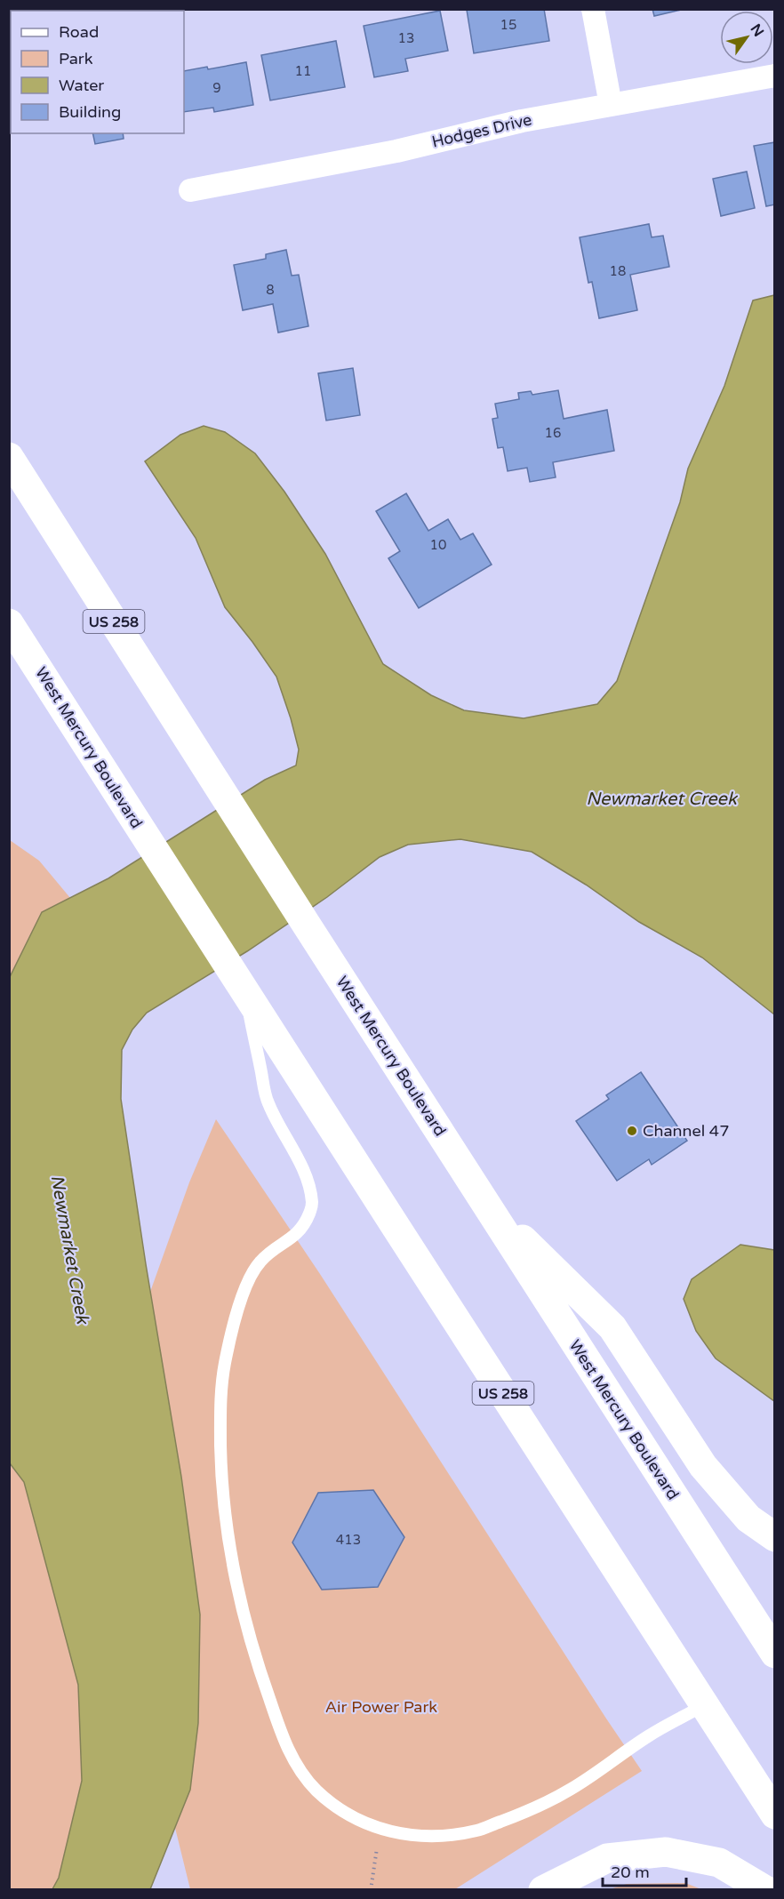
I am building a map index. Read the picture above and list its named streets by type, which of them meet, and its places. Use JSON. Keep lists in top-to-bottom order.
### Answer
{
  "streets": {
    "main road": ["US 258", "West Mercury Boulevard"],
    "street": ["Hodges Drive"]
  },
  "water": ["Newmarket Creek"],
  "parks": ["Air Power Park"],
  "places": ["Channel 47"],
  "house_numbers": [
    "15",
    "13",
    "11",
    "9",
    "18",
    "8",
    "16",
    "10",
    "413"
  ],
  "legend": [
    "Road",
    "Park",
    "Water",
    "Building"
  ],
  "scale_bar": "20 m",
  "north": "top right"
}
